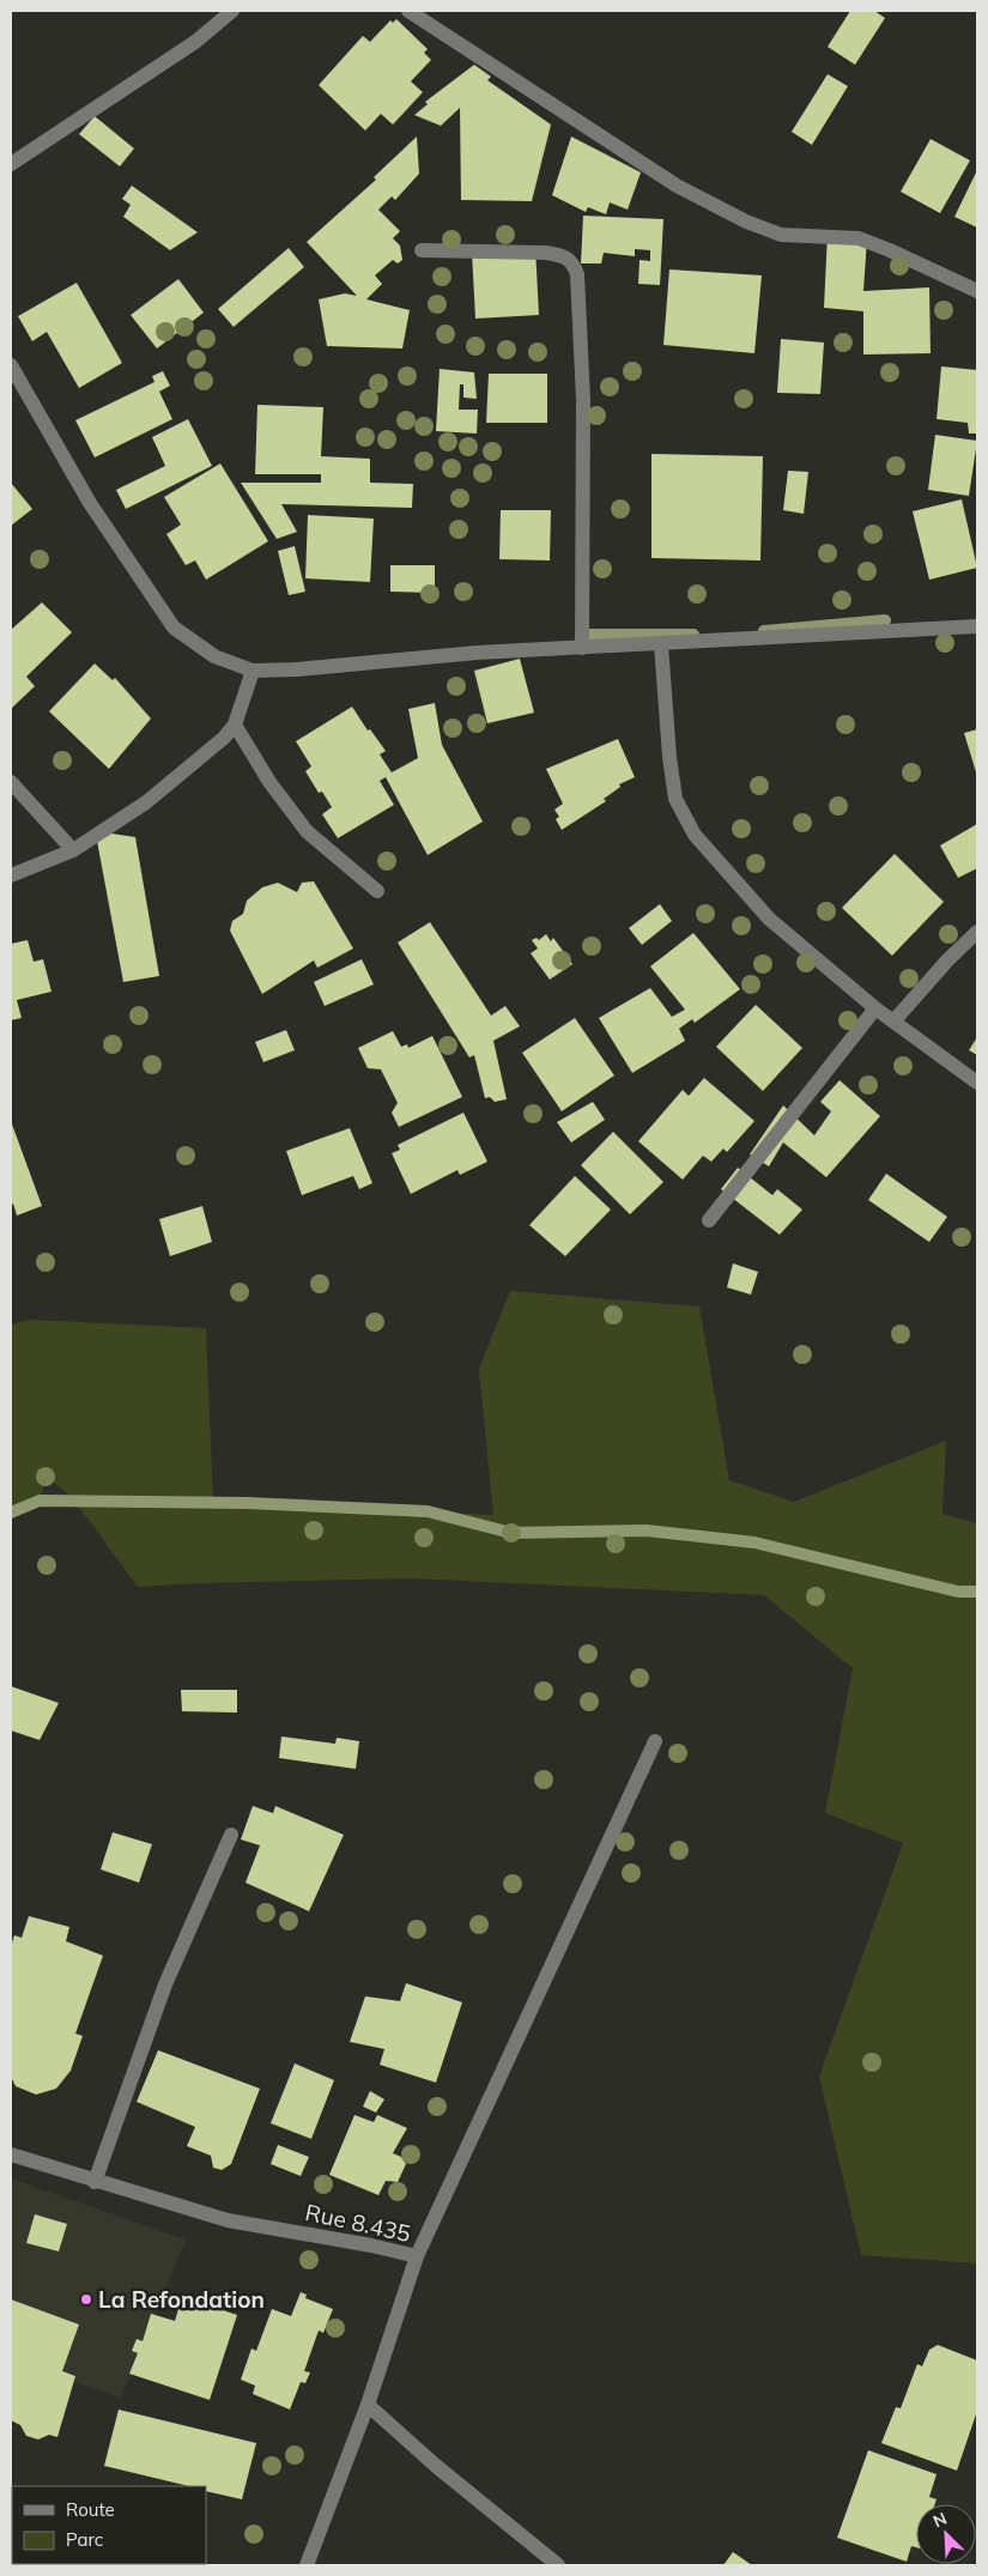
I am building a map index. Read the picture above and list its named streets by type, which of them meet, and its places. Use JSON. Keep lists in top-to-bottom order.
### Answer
{
  "streets": {
    "street": ["Rue 8.435"]
  },
  "places": ["La Refondation"],
  "legend": ["Route", "Parc"],
  "north": "top left"
}
